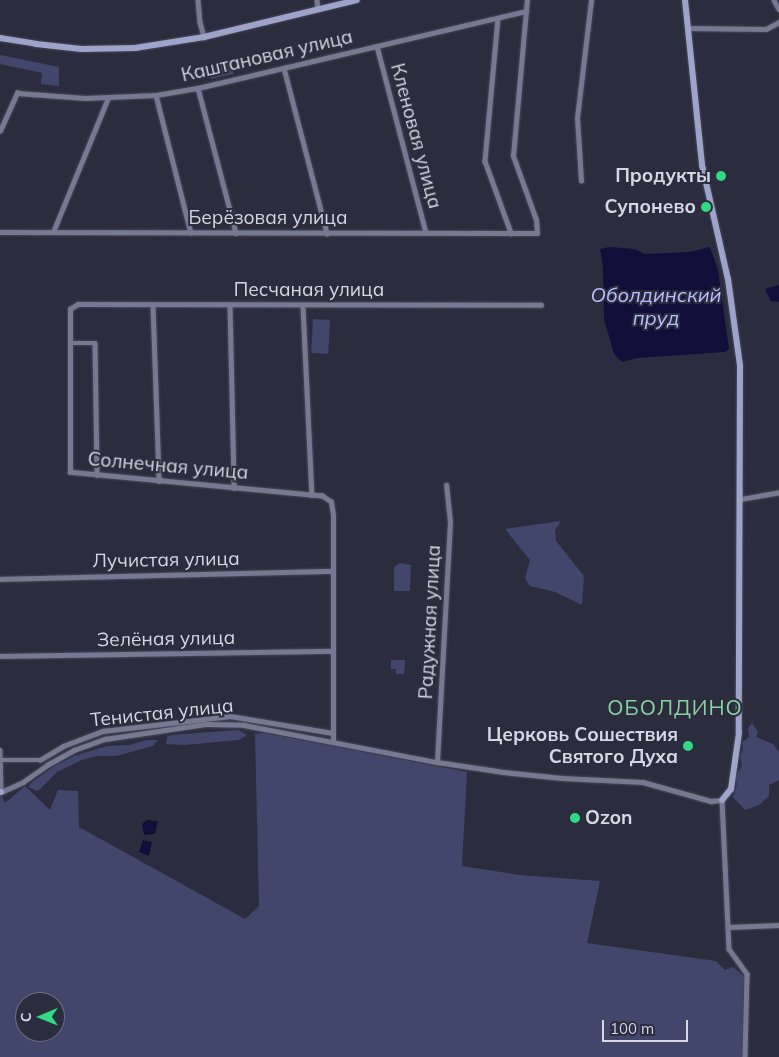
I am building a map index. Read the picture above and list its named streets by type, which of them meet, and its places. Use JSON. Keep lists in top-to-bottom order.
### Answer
{
  "streets": {
    "street": [
      "Каштановая улица",
      "Кленовая улица",
      "Берёзовая улица",
      "Песчаная улица",
      "Солнечная улица",
      "Лучистая улица",
      "Радужная улица",
      "Зелёная улица",
      "Тенистая улица"
    ]
  },
  "crossings": [
    ["Каштановая улица", "Кленовая улица"],
    ["Каштановая улица", "Берёзовая улица"],
    ["Кленовая улица", "Берёзовая улица"],
    ["Песчаная улица", "Солнечная улица"],
    ["Солнечная улица", "Лучистая улица"]
  ],
  "districts": ["ОБОЛДИНО"],
  "water": ["Оболдинский пруд"],
  "places": [
    "Продукты",
    "Супонево",
    "Церковь Сошествия Святого Духа",
    "Ozon"
  ],
  "scale_bar": "100 m",
  "north": "left"
}
